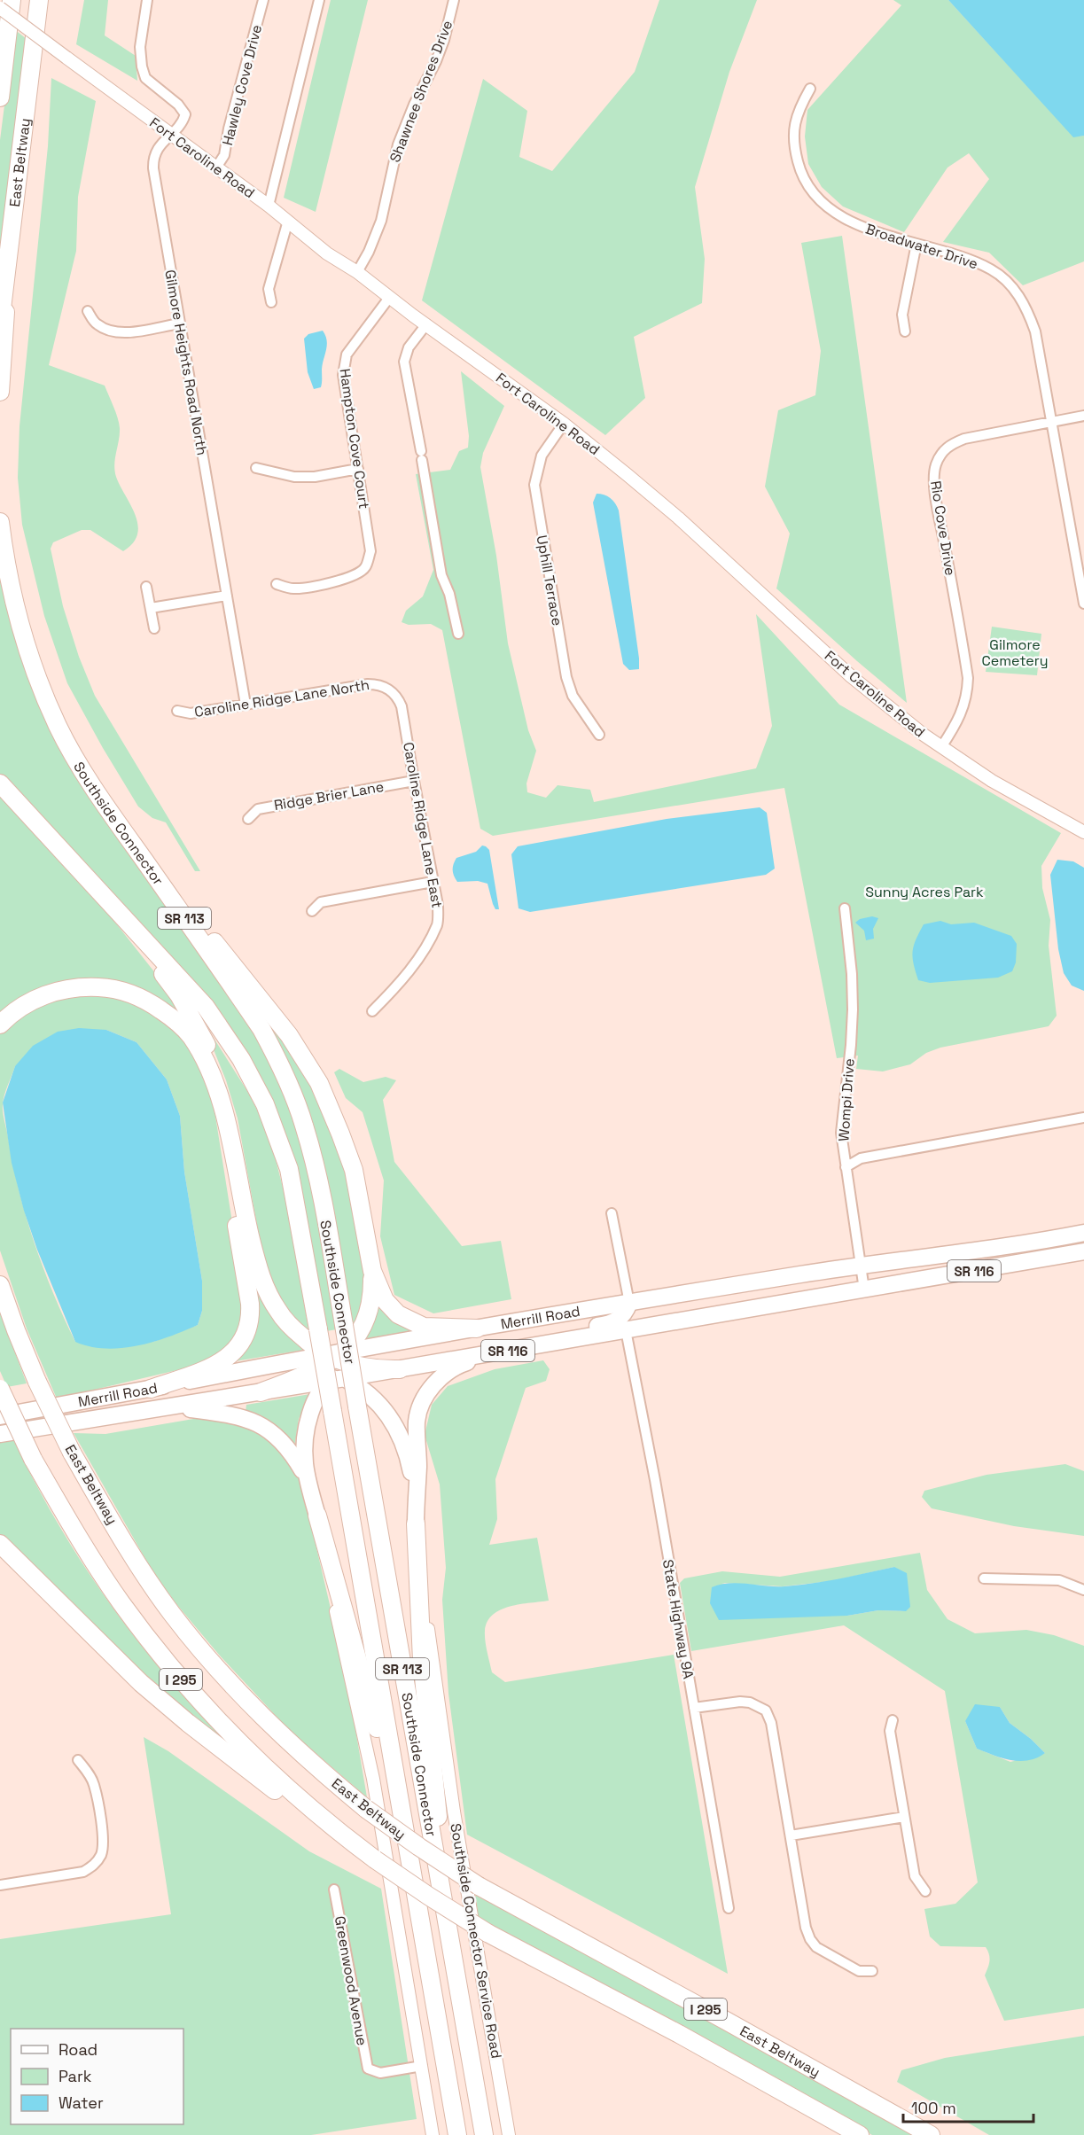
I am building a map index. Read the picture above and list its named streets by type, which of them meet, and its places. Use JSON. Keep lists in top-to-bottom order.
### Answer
{
  "streets": {
    "highway": [
      "East Beltway",
      "Southside Connector",
      "SR 113",
      "I 295"
    ],
    "main road": ["SR 116", "Merrill Road"],
    "street": [
      "Hawley Cove Drive",
      "Shawnee Shores Drive",
      "Fort Caroline Road",
      "Broadwater Drive",
      "Gilmore Heights Road North",
      "Hampton Cove Court",
      "Rio Cove Drive",
      "Uphill Terrace",
      "Caroline Ridge Lane North",
      "Ridge Brier Lane",
      "Caroline Ridge Lane East",
      "Wompi Drive",
      "State Highway 9A",
      "Southside Connector Service Road",
      "Greenwood Avenue"
    ]
  },
  "crossings": [
    ["Hawley Cove Drive", "Fort Caroline Road"],
    ["Shawnee Shores Drive", "Fort Caroline Road"],
    ["Fort Caroline Road", "Gilmore Heights Road North"],
    ["Fort Caroline Road", "Hampton Cove Court"],
    ["Fort Caroline Road", "Rio Cove Drive"],
    ["Fort Caroline Road", "Uphill Terrace"],
    ["Broadwater Drive", "Rio Cove Drive"],
    ["Gilmore Heights Road North", "Caroline Ridge Lane North"],
    ["Caroline Ridge Lane North", "Caroline Ridge Lane East"],
    ["Ridge Brier Lane", "Caroline Ridge Lane East"],
    ["Wompi Drive", "Merrill Road"],
    ["Merrill Road", "State Highway 9A"]
  ],
  "parks": ["Gilmore Cemetery", "Sunny Acres Park"],
  "legend": ["Road", "Park", "Water"],
  "scale_bar": "100 m"
}
